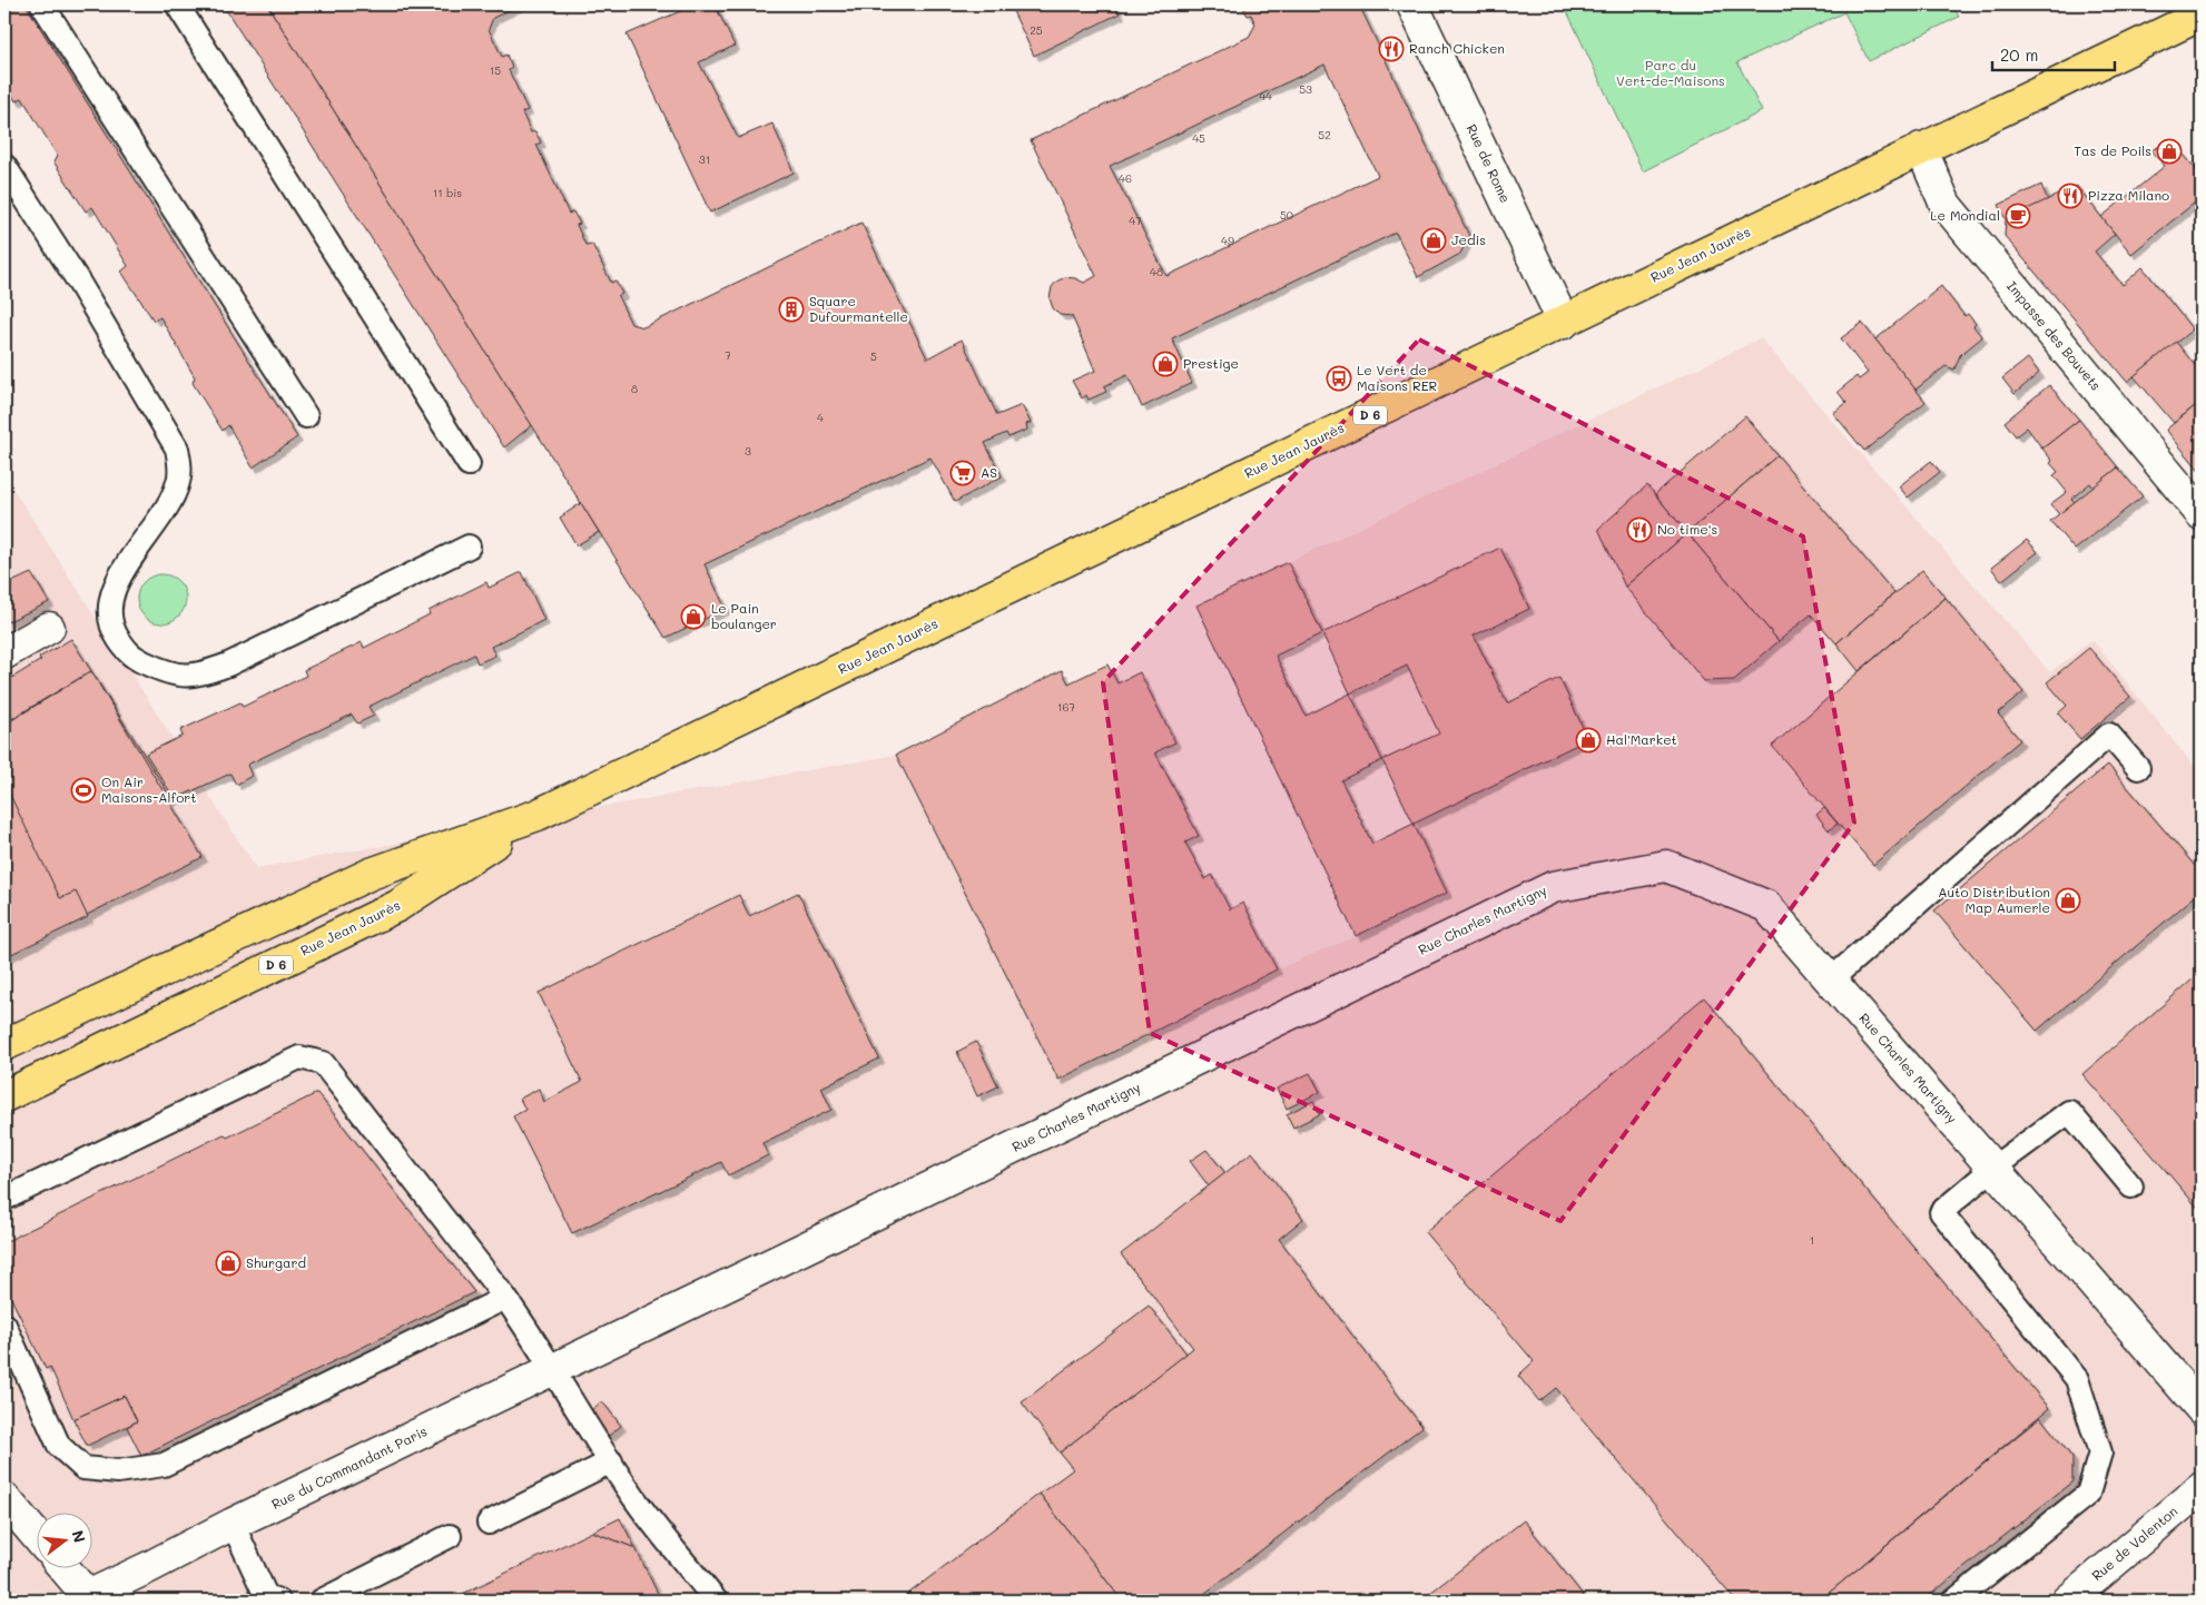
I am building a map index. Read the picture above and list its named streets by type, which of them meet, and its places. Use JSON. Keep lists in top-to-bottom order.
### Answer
{
  "streets": {
    "main road": ["Rue Jean Jaurès", "D 6"],
    "street": [
      "Rue de Rome",
      "Impasse des Bouvets",
      "Rue Charles Martigny",
      "Rue du Commandant Paris",
      "Rue de Valenton"
    ]
  },
  "crossings": [
    ["Rue de Rome", "Rue Jean Jaurès"],
    ["Rue Jean Jaurès", "Impasse des Bouvets"],
    ["Rue Charles Martigny", "Rue du Commandant Paris"]
  ],
  "parks": ["Parc du Vert-de-Maisons"],
  "places": {
    "restaurant": ["Ranch Chicken", "Pizza Milano", "No time's"],
    "shop": [
      "Tas de Poils",
      "Jedis",
      "Prestige",
      "Le Pain boulanger",
      "Hal'Market",
      "Auto Distribution Map Aumerle",
      "Shurgard"
    ],
    "cafe": ["Le Mondial"],
    "building": ["Square Dufourmantelle"],
    "bus stop": ["Le Vert de Maisons RER"],
    "supermarket": ["AS"],
    "sports": ["On Air Maisons-Alfort"]
  },
  "house_numbers": [
    "25",
    "15",
    "53",
    "44",
    "52",
    "45",
    "31",
    "46",
    "11 bis",
    "50",
    "47",
    "49",
    "48",
    "7",
    "5",
    "8",
    "4",
    "3",
    "167",
    "1"
  ],
  "scale_bar": "20 m",
  "north": "right"
}
